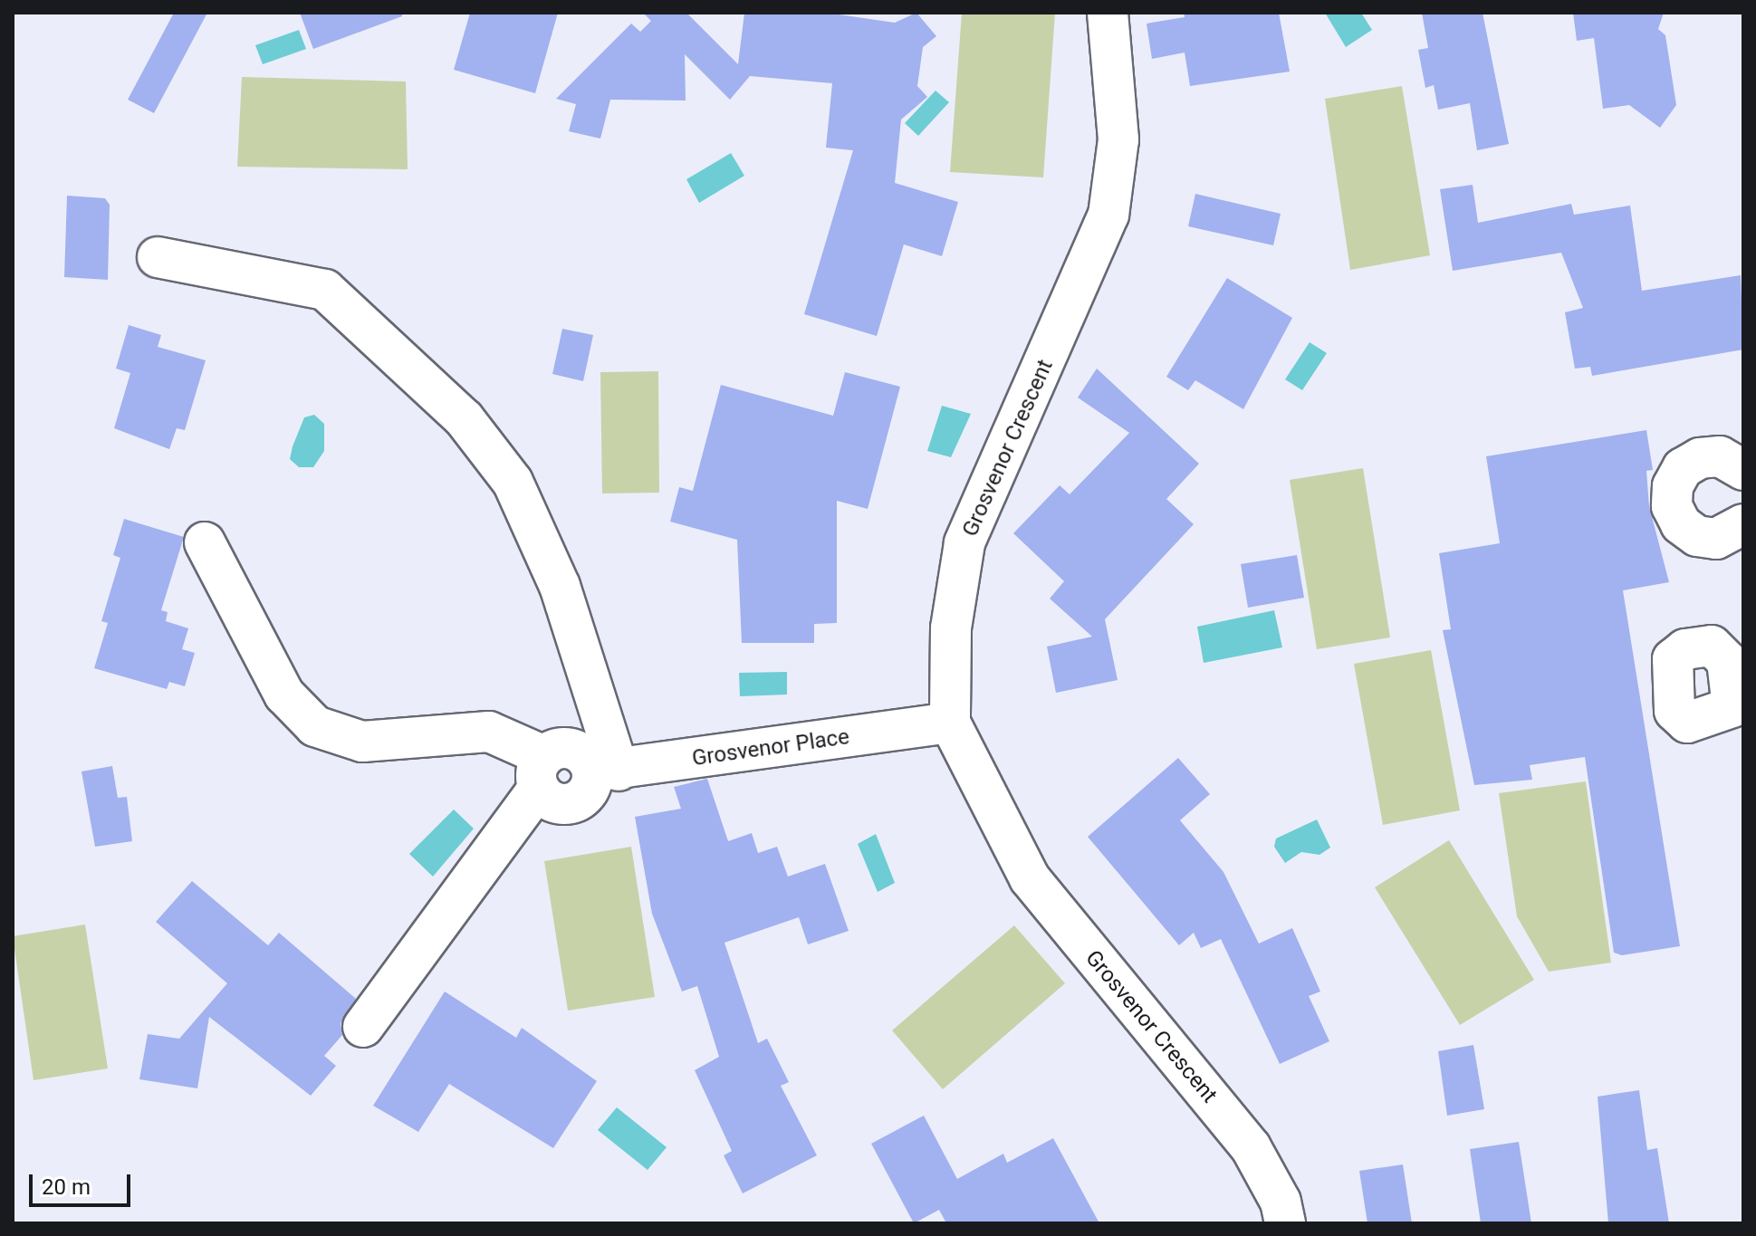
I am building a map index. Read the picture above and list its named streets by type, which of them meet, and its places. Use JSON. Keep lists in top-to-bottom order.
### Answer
{
  "streets": {
    "street": ["Grosvenor Crescent", "Grosvenor Place"]
  },
  "crossings": [
    ["Grosvenor Crescent", "Grosvenor Place"]
  ],
  "scale_bar": "20 m"
}
